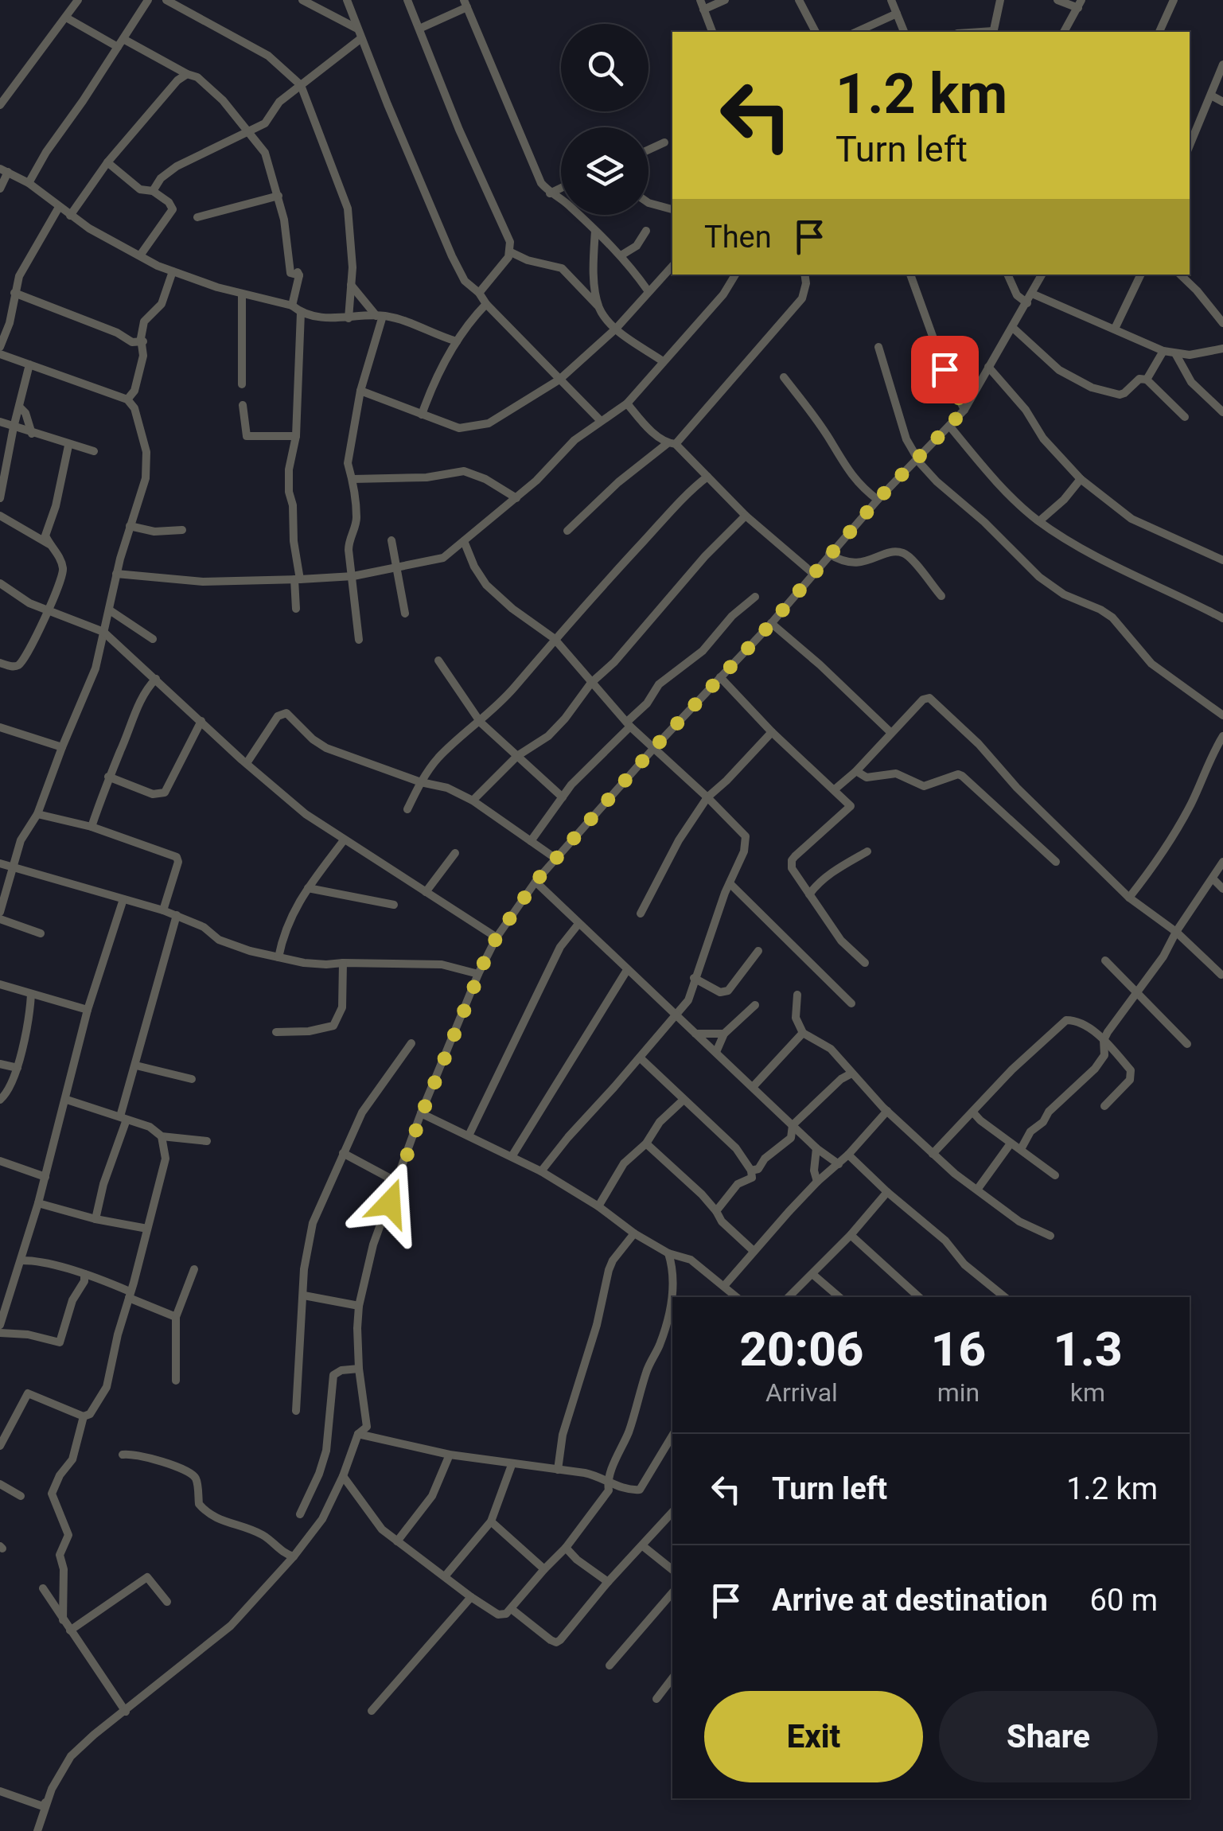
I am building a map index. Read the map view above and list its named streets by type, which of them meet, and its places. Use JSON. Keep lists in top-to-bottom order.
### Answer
{
  "page": {
    "turn": ["1.2 km", "Turn left"],
    "then": "Then",
    "eta": [
      "20:06",
      "Arrival",
      "16",
      "min",
      "1.3",
      "km"
    ],
    "list": [
      {
        "name": "Turn left",
        "value": "1.2 km"
      },
      {
        "name": "Arrive at destination",
        "value": "60 m"
      }
    ],
    "buttons": ["Exit", "Share"]
  }
}
